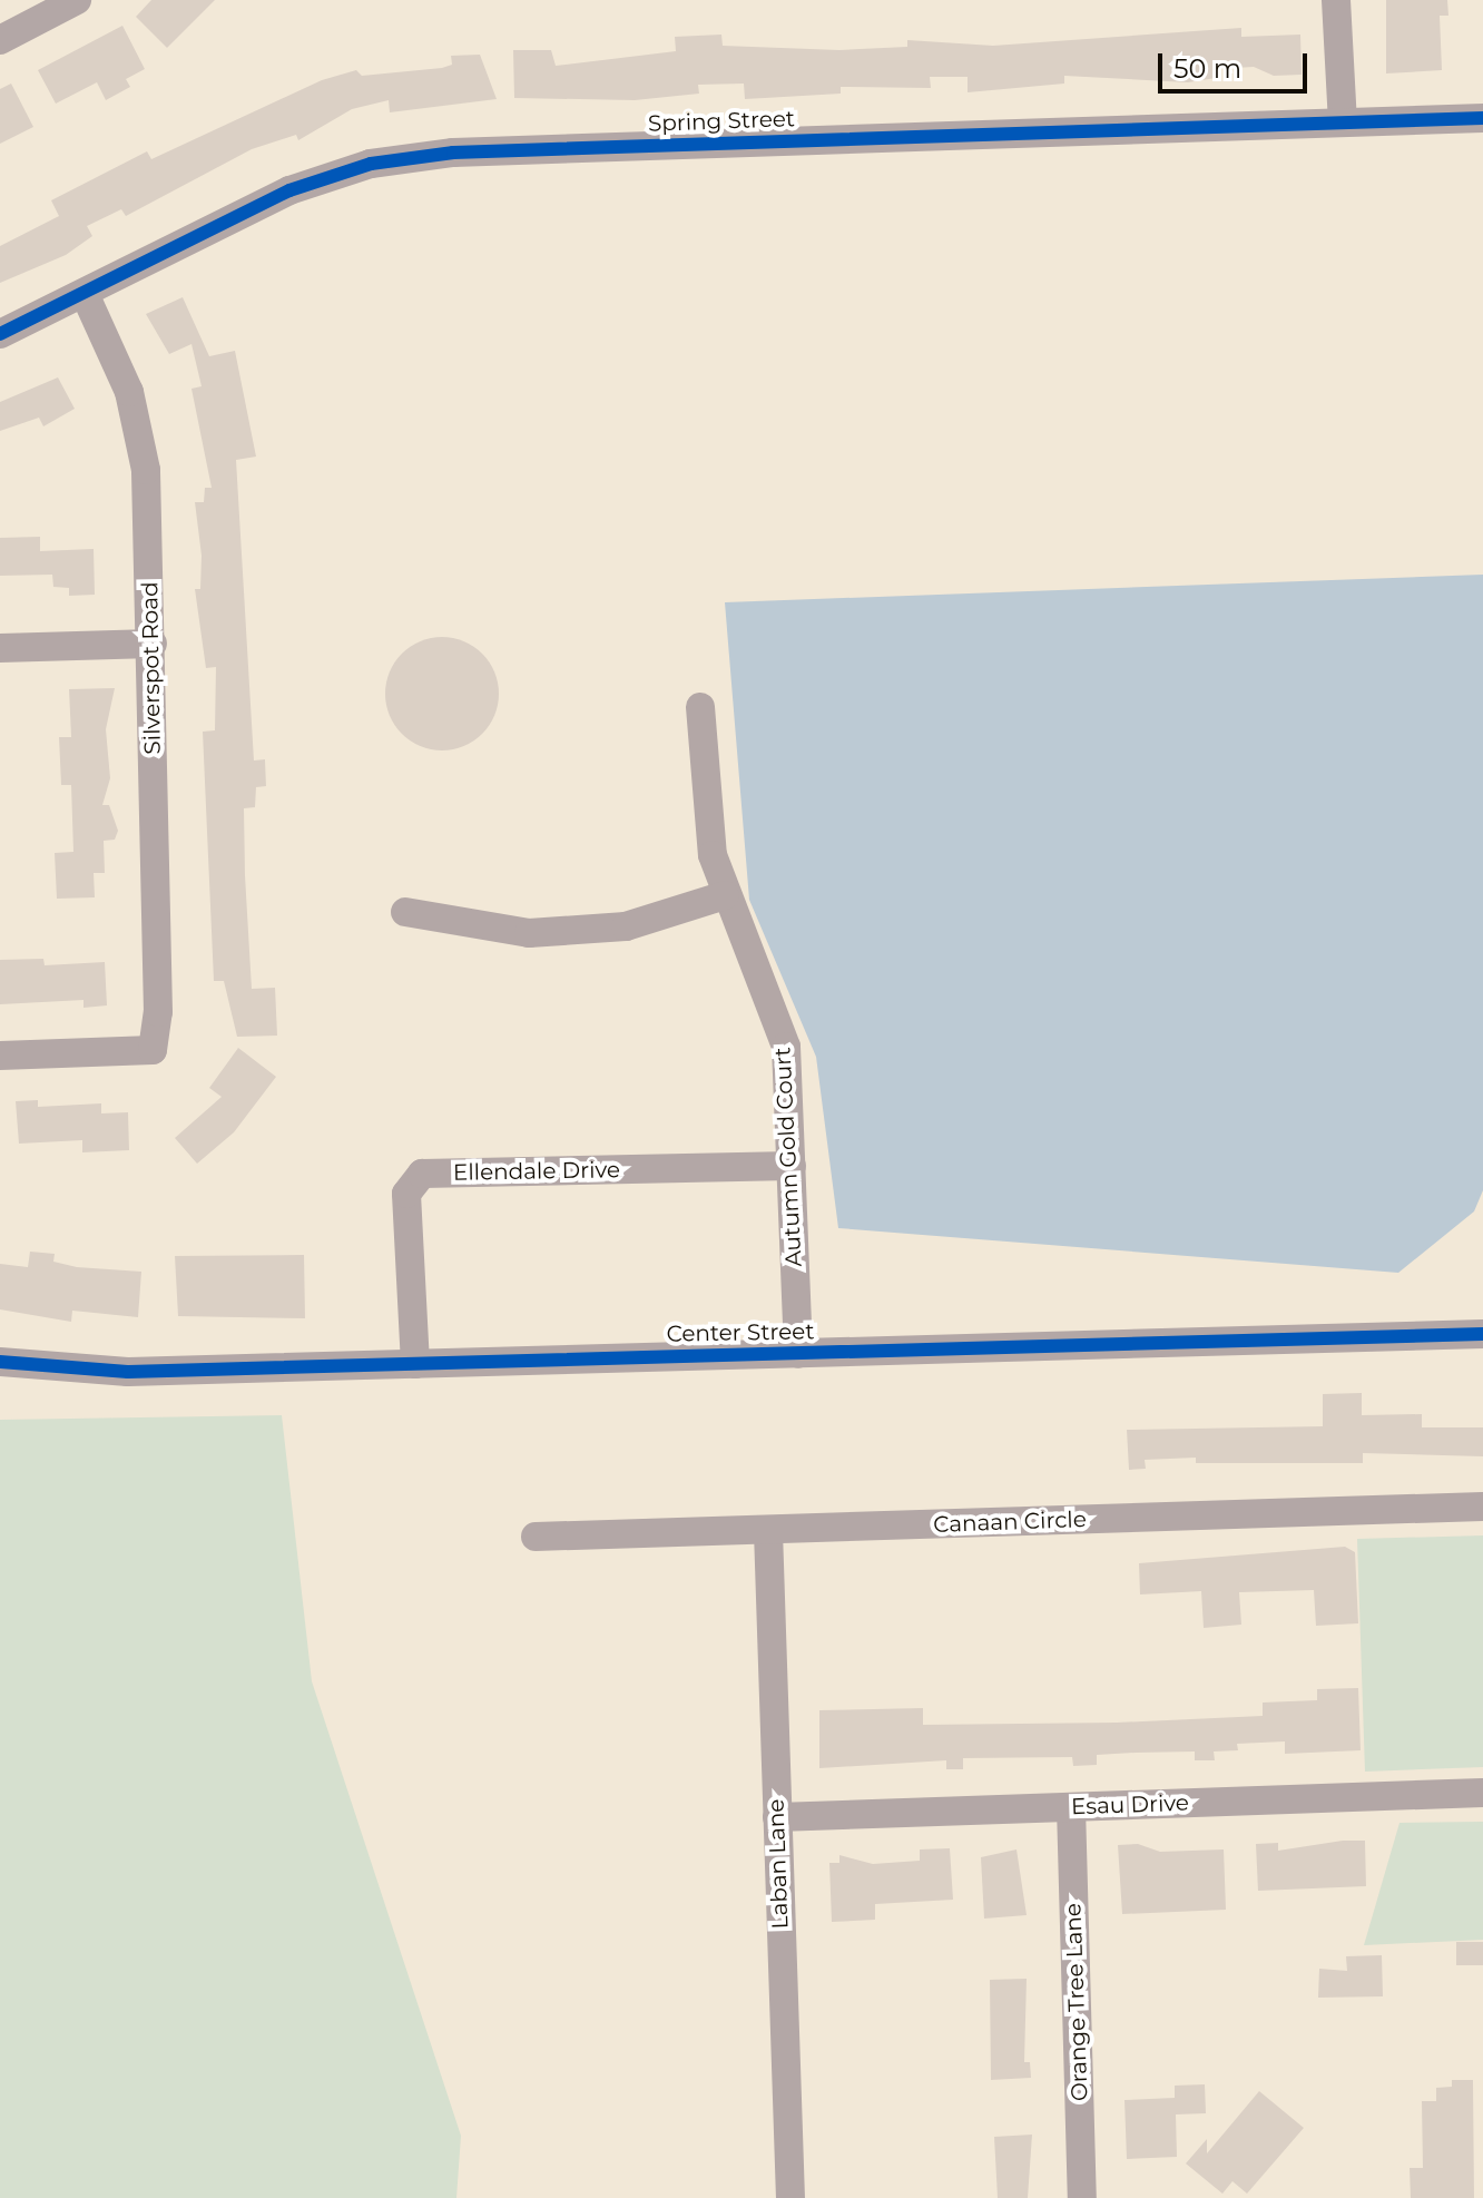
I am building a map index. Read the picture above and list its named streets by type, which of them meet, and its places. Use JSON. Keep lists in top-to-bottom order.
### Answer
{
  "streets": {
    "street": [
      "Spring Street",
      "Silverspot Road",
      "Autumn Gold Court",
      "Ellendale Drive",
      "Center Street",
      "Canaan Circle",
      "Esau Drive",
      "Laban Lane",
      "Orange Tree Lane"
    ]
  },
  "crossings": [
    ["Spring Street", "Silverspot Road"],
    ["Autumn Gold Court", "Ellendale Drive"],
    ["Autumn Gold Court", "Center Street"],
    ["Ellendale Drive", "Center Street"],
    ["Canaan Circle", "Laban Lane"],
    ["Esau Drive", "Laban Lane"],
    ["Esau Drive", "Orange Tree Lane"]
  ],
  "scale_bar": "50 m"
}
